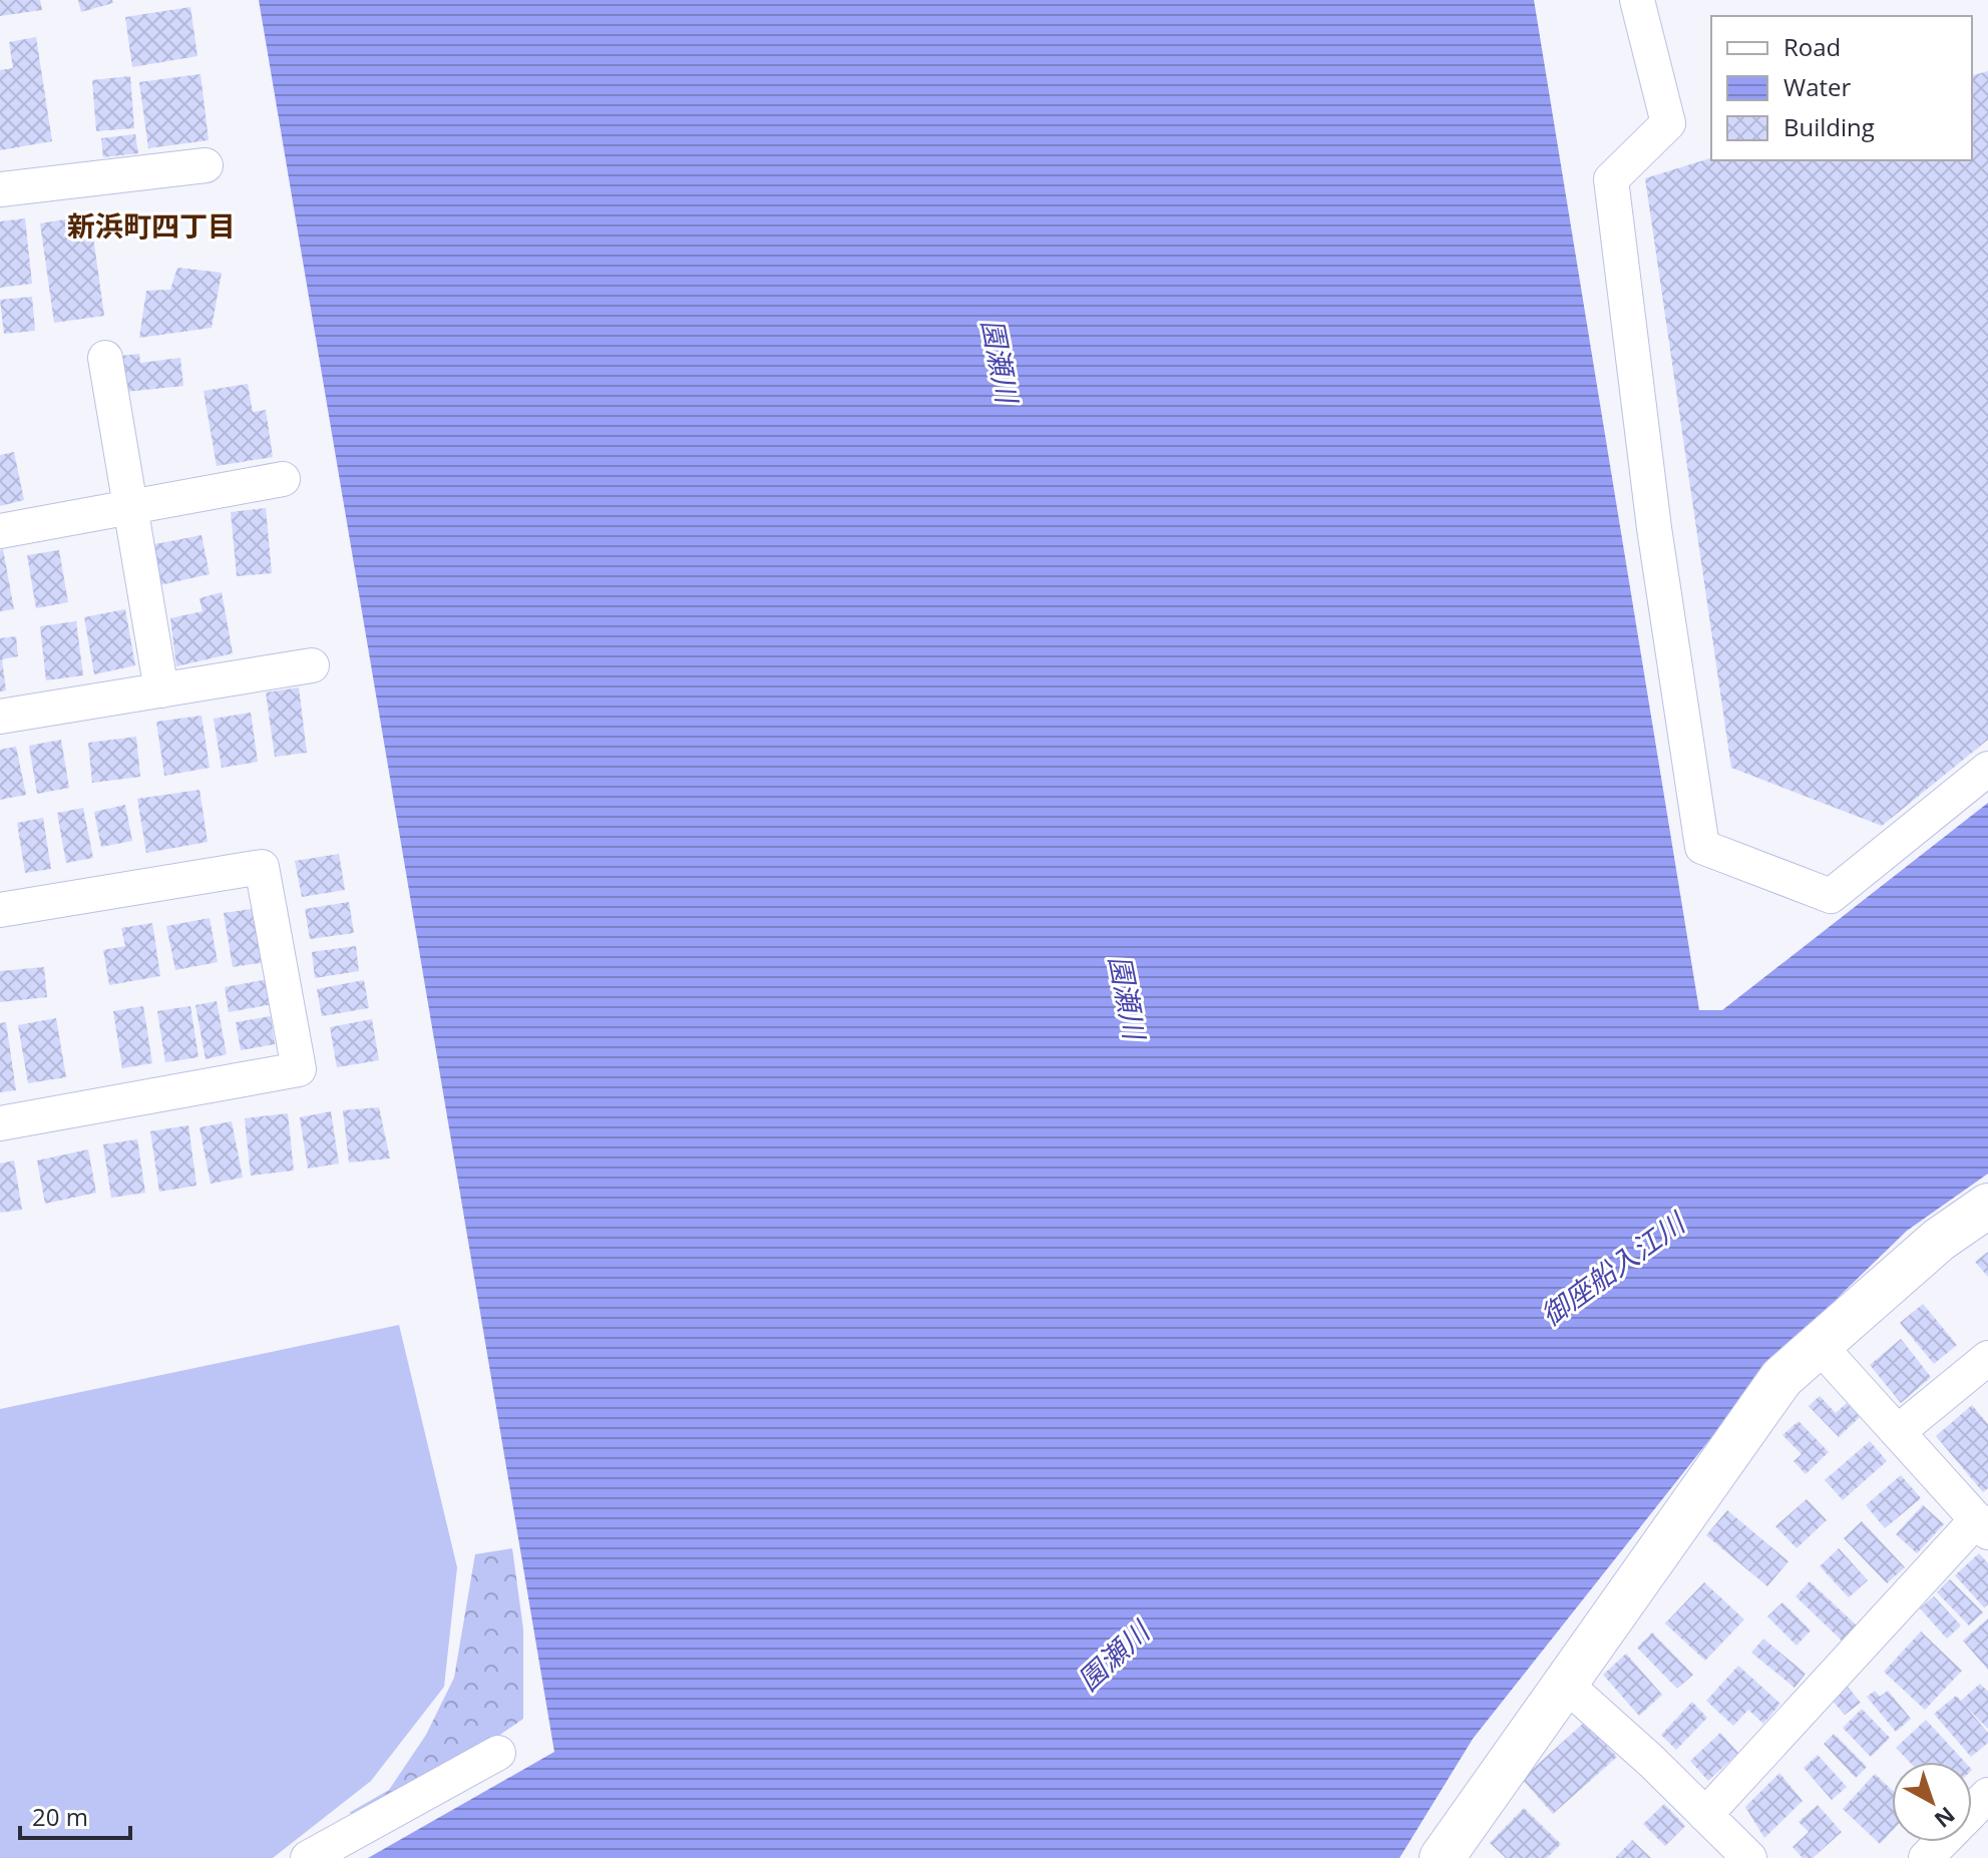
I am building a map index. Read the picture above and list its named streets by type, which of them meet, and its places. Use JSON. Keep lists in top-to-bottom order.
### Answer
{
  "districts": ["新浜町四丁目"],
  "water": ["園瀬川", "御座船入江川"],
  "legend": ["Road", "Water", "Building"],
  "scale_bar": "20 m",
  "north": "bottom right"
}
